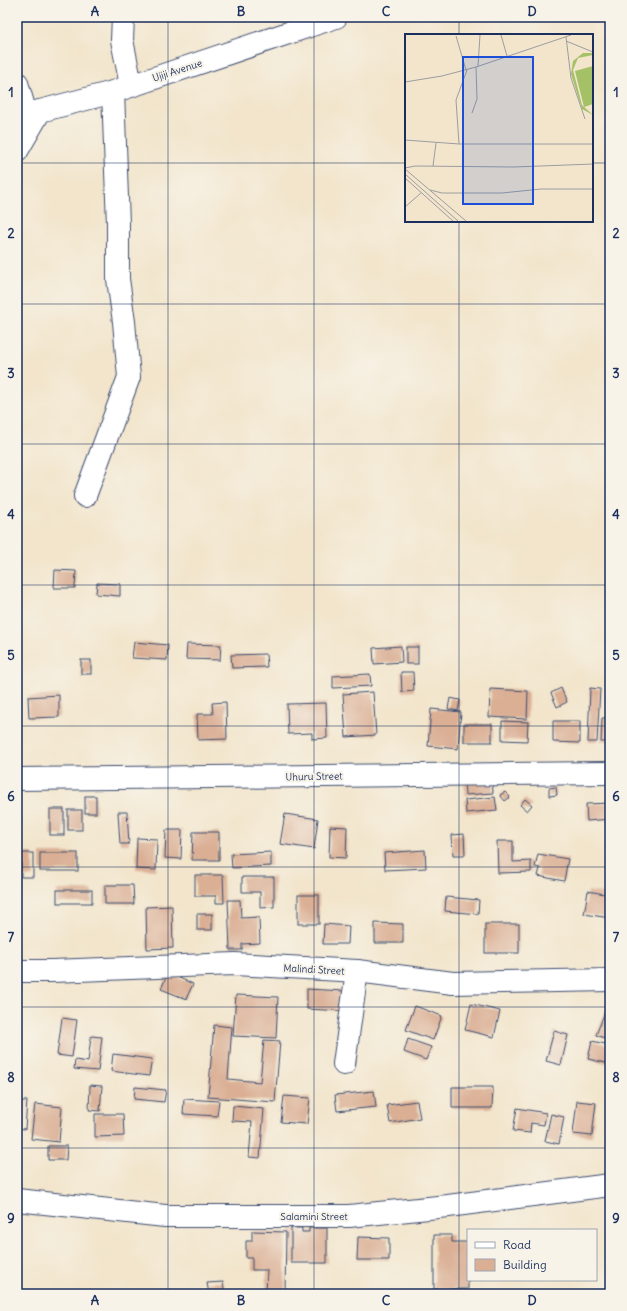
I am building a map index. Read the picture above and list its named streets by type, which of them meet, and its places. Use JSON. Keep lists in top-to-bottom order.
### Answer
{
  "streets": {
    "street": [
      "Ujiji Avenue",
      "Uhuru Street",
      "Malindi Street",
      "Salamini Street"
    ]
  },
  "legend": ["Road", "Building"],
  "grid": {
    "columns": [
      "A",
      "B",
      "C",
      "D"
    ],
    "rows": [
      "1",
      "2",
      "3",
      "4",
      "5",
      "6",
      "7",
      "8",
      "9"
    ]
  }
}
